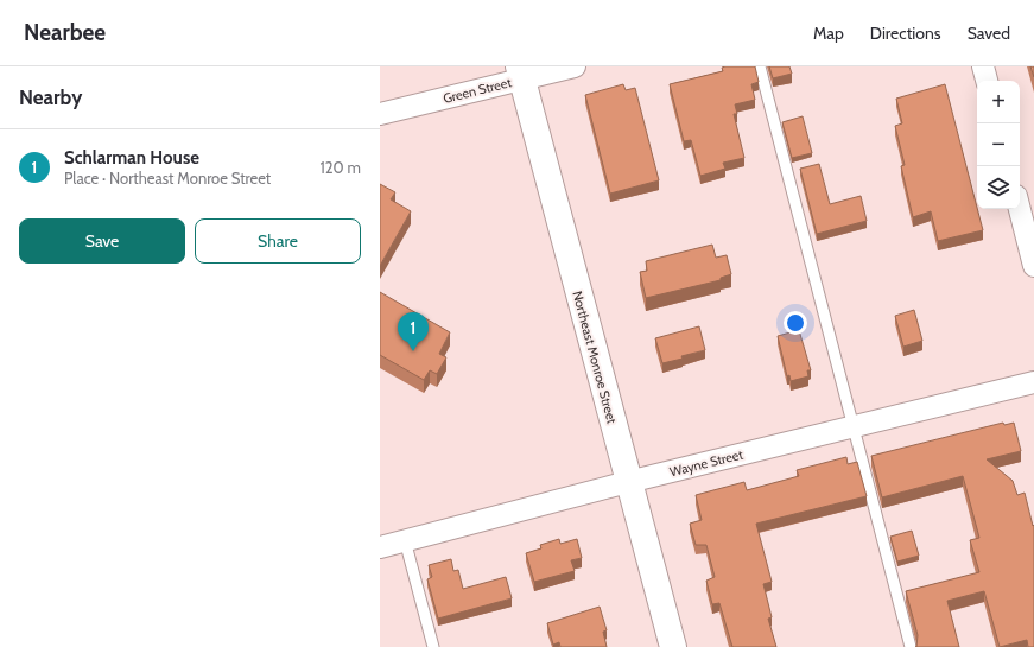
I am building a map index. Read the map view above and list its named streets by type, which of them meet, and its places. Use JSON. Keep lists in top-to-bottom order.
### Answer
{
  "streets": {
    "street": ["Green Street", "Northeast Monroe Street", "Wayne Street"]
  },
  "crossings": [
    ["Green Street", "Northeast Monroe Street"],
    ["Northeast Monroe Street", "Wayne Street"]
  ],
  "page": {
    "header": "Nearbee",
    "nav": ["Map", "Directions", "Saved"],
    "heading": "Nearby",
    "map_buttons": ["+", "−"],
    "list": [
      {
        "mark": "1",
        "name": "Schlarman House",
        "note": "Place · Northeast Monroe Street",
        "value": "120 m"
      }
    ],
    "buttons": ["Save", "Share"],
    "pins": "1"
  }
}
